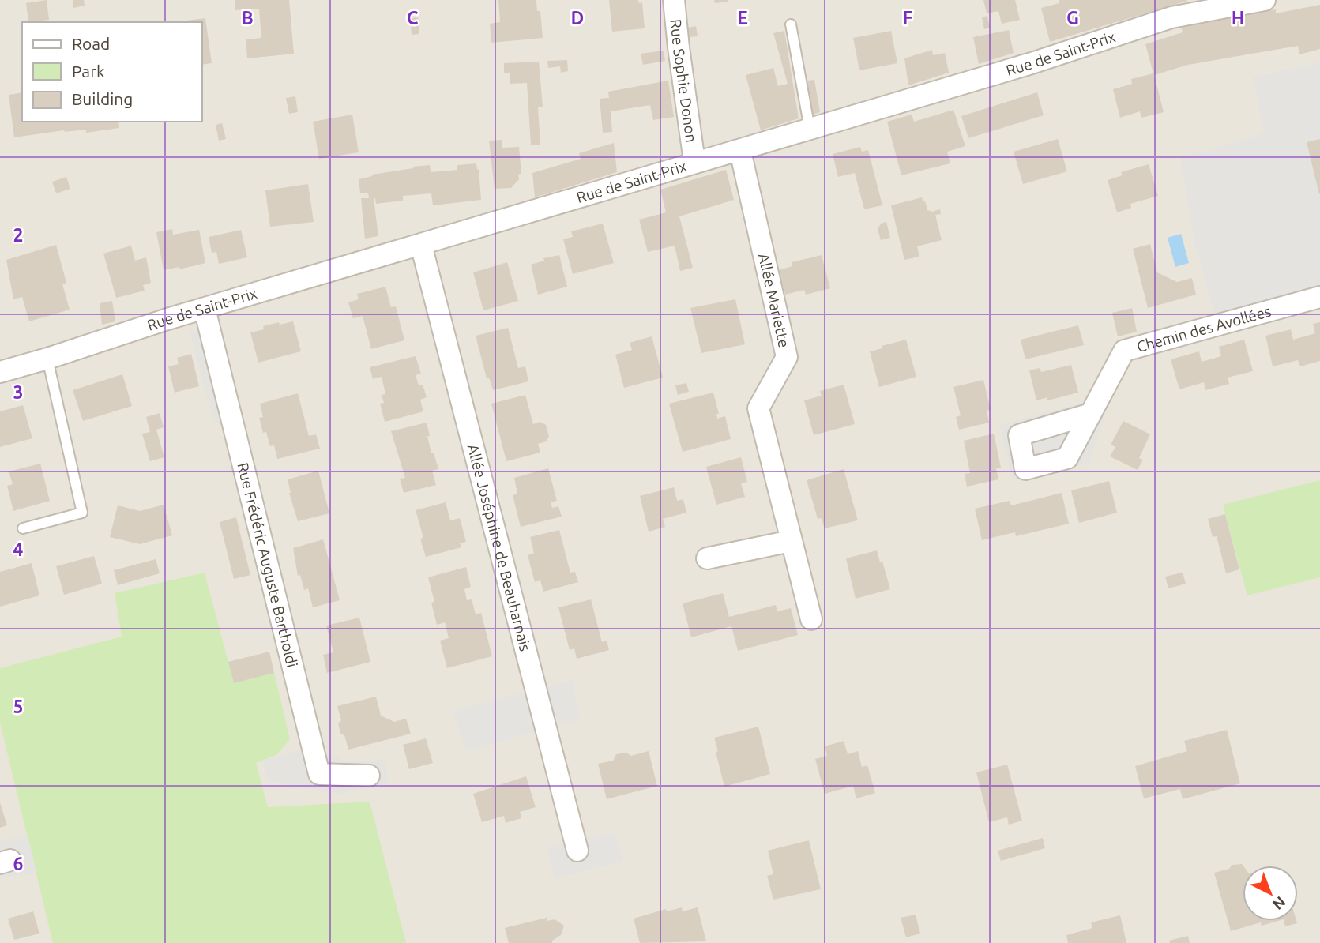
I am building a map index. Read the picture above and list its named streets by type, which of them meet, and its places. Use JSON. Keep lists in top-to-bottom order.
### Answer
{
  "streets": {
    "street": [
      "Rue de Saint-Prix",
      "Rue Sophie Donon",
      "Allée Mariette",
      "Chemin des Avollées",
      "Allée Joséphine de Beauharnais",
      "Rue Frédéric Auguste Bartholdi"
    ]
  },
  "crossings": [
    ["Rue de Saint-Prix", "Rue Sophie Donon"],
    ["Rue de Saint-Prix", "Allée Mariette"],
    ["Rue de Saint-Prix", "Allée Joséphine de Beauharnais"],
    ["Rue de Saint-Prix", "Rue Frédéric Auguste Bartholdi"]
  ],
  "legend": ["Road", "Park", "Building"],
  "north": "bottom right",
  "grid": {
    "columns": [
      "B",
      "C",
      "D",
      "E",
      "F",
      "G",
      "H"
    ],
    "rows": [
      "2",
      "3",
      "4",
      "5",
      "6"
    ]
  }
}
